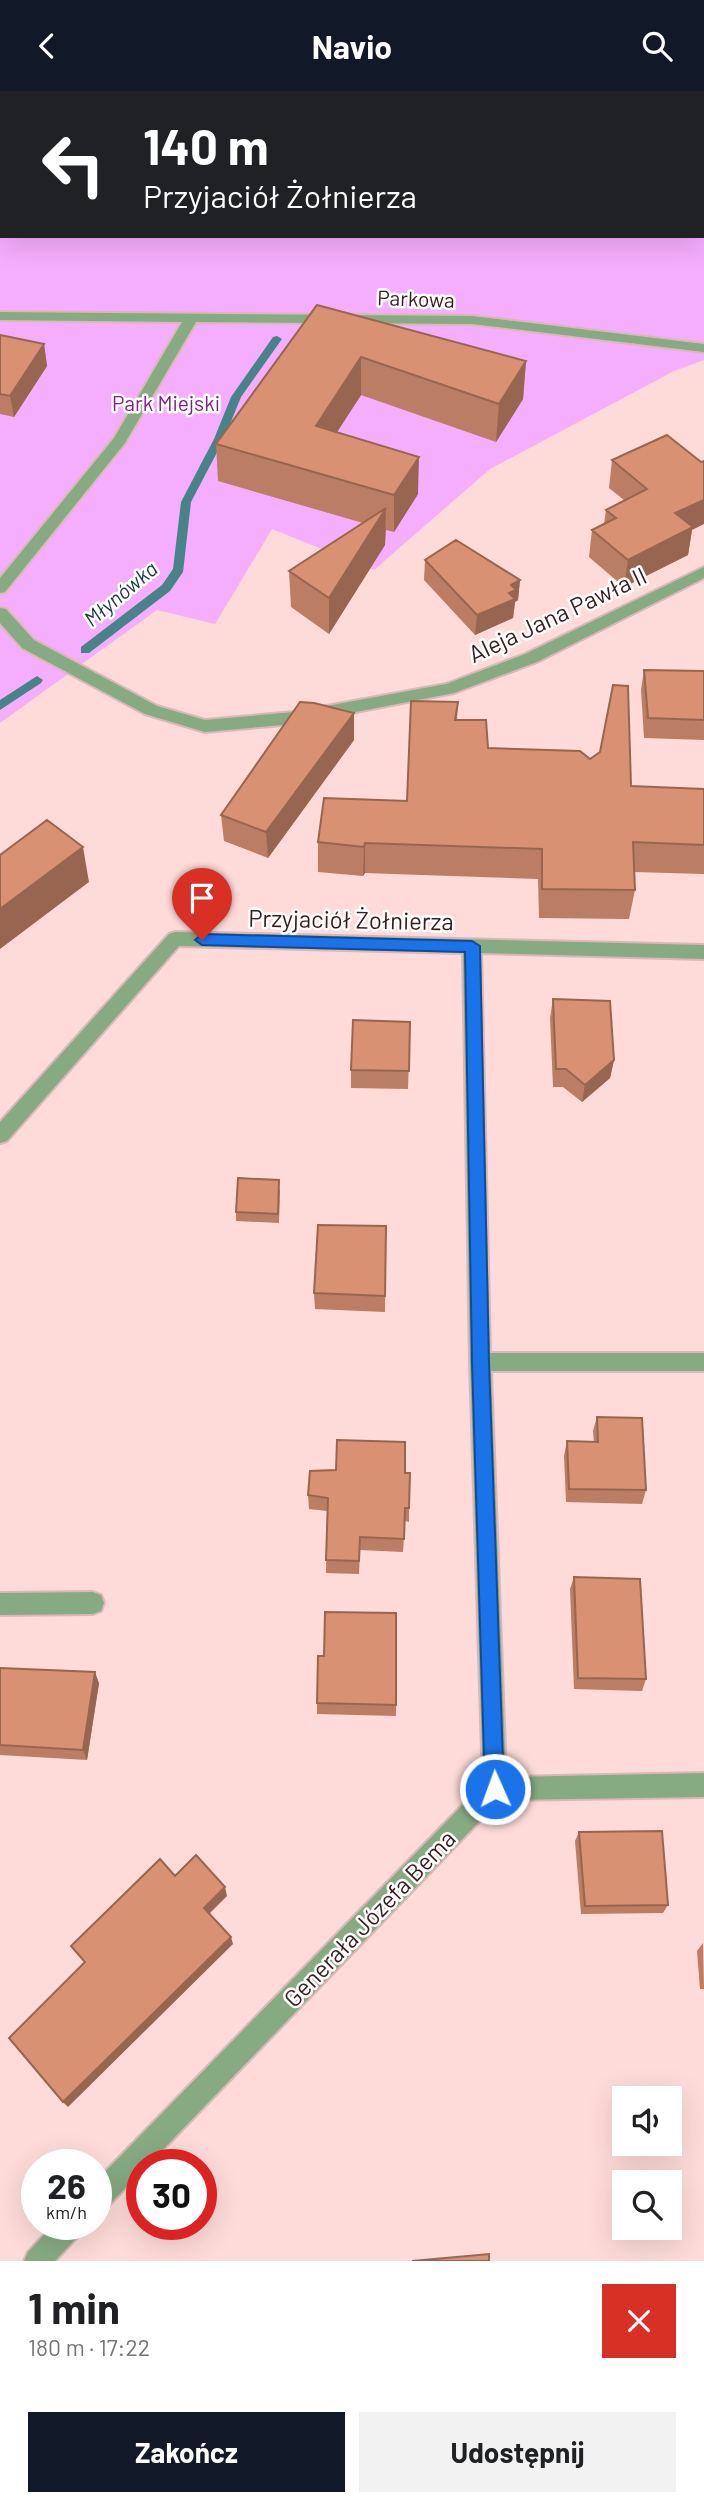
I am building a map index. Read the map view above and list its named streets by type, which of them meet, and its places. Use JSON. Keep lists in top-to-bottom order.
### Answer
{
  "streets": {
    "street": [
      "Parkowa",
      "Aleja Jana Pawła II",
      "Przyjaciół Żołnierza",
      "Generała Józefa Bema"
    ]
  },
  "water": ["Młynówka"],
  "parks": ["Park Miejski"],
  "page": {
    "header": "Navio",
    "turn": ["140 m", "Przyjaciół Żołnierza"],
    "speed": "26 km/h",
    "limit": "30",
    "heading": ["1 min", "180 m · 17:22"],
    "buttons": ["Zakończ", "Udostępnij"]
  }
}
